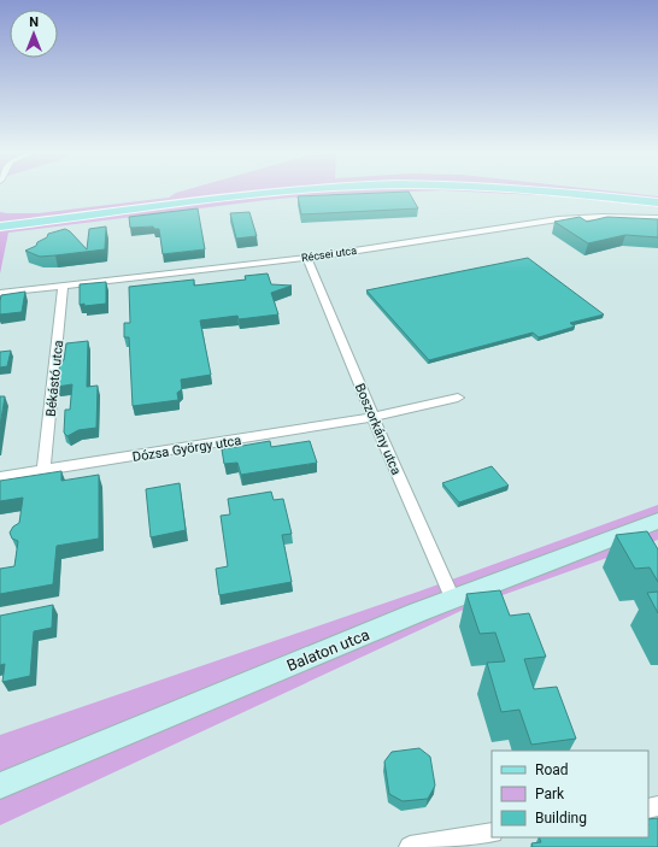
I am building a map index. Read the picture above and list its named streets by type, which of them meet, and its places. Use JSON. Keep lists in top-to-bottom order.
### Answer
{
  "streets": {
    "street": [
      "Récsei utca",
      "Békástó utca",
      "Boszorkány utca",
      "Dózsa György utca",
      "Balaton utca"
    ]
  },
  "crossings": [
    ["Récsei utca", "Békástó utca"],
    ["Récsei utca", "Boszorkány utca"],
    ["Békástó utca", "Dózsa György utca"],
    ["Boszorkány utca", "Dózsa György utca"],
    ["Boszorkány utca", "Balaton utca"]
  ],
  "legend": ["Road", "Park", "Building"],
  "north": "top"
}
